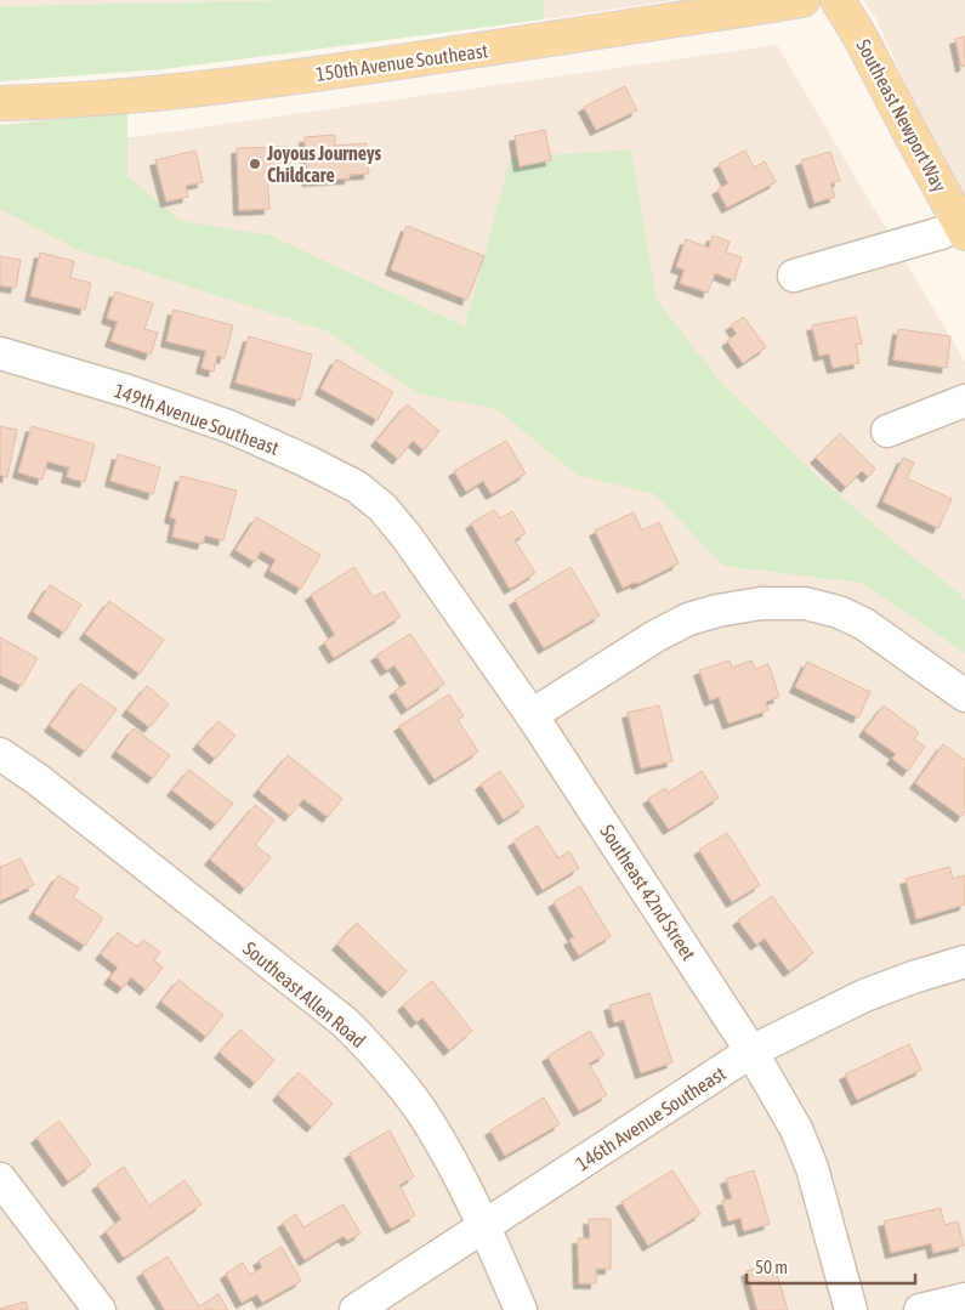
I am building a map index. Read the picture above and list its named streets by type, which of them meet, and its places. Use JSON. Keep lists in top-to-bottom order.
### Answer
{
  "streets": {
    "main road": ["150th Avenue Southeast", "Southeast Newport Way"],
    "street": [
      "149th Avenue Southeast",
      "Southeast 42nd Street",
      "Southeast Allen Road",
      "146th Avenue Southeast"
    ]
  },
  "crossings": [
    ["149th Avenue Southeast", "Southeast 42nd Street"],
    ["Southeast 42nd Street", "146th Avenue Southeast"],
    ["Southeast Allen Road", "146th Avenue Southeast"]
  ],
  "places": ["Joyous Journeys Childcare"],
  "scale_bar": "50 m"
}
